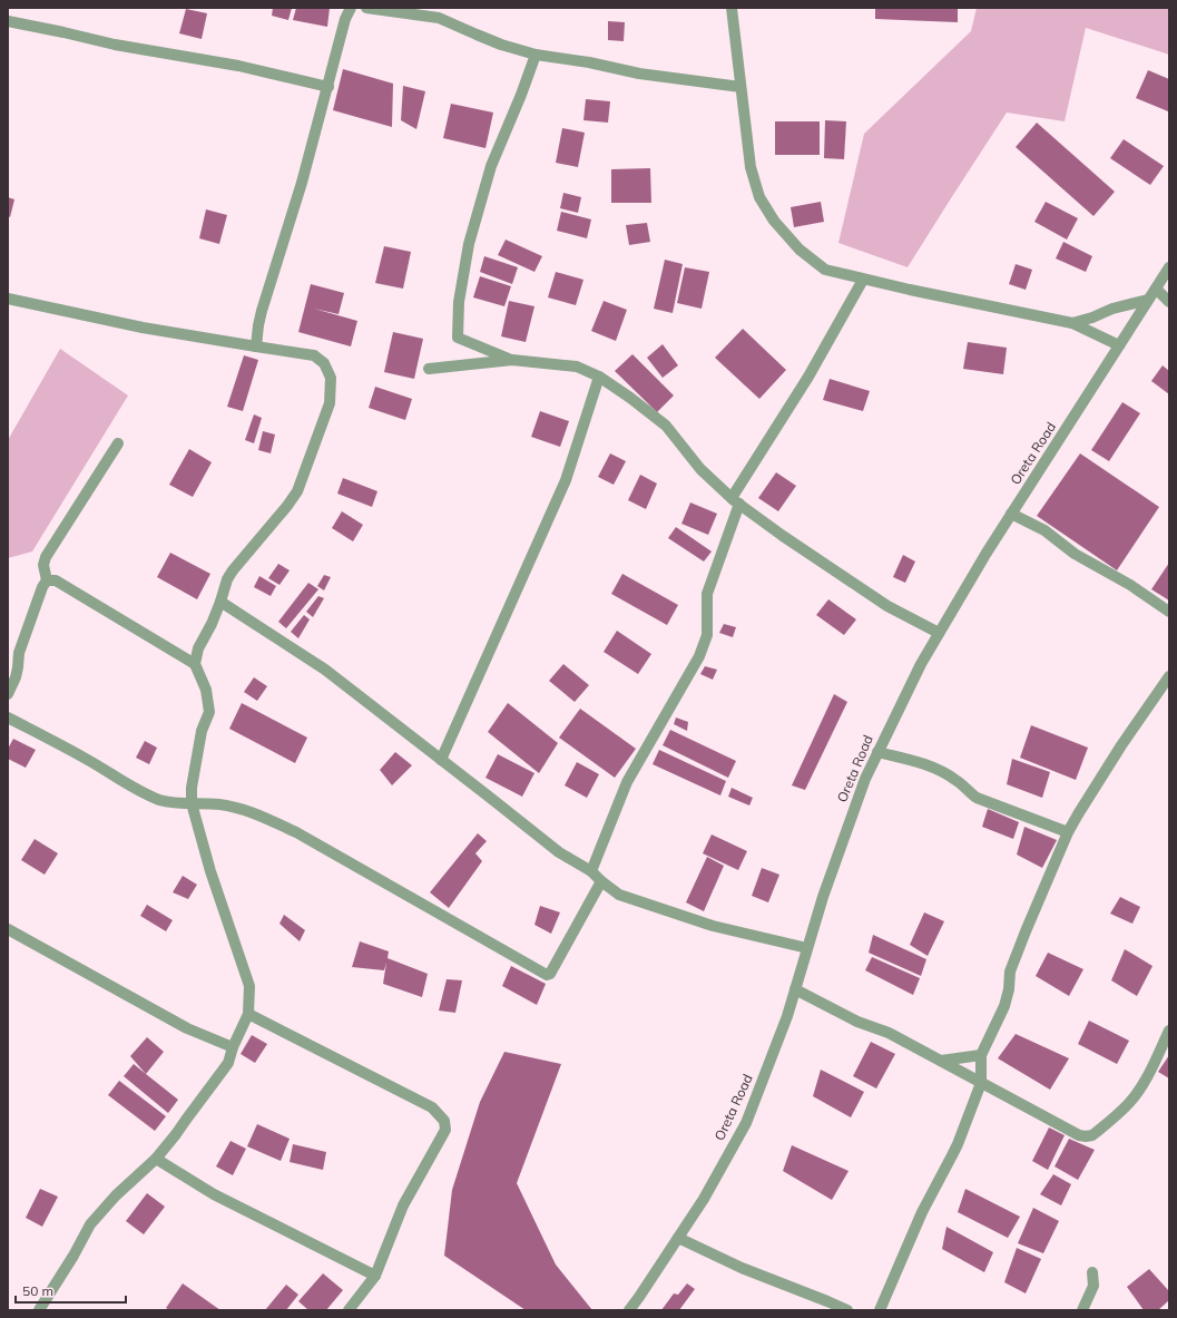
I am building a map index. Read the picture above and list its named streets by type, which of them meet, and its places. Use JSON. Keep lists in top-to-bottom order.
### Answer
{
  "streets": {
    "street": ["Oreta Road"]
  },
  "scale_bar": "50 m"
}
